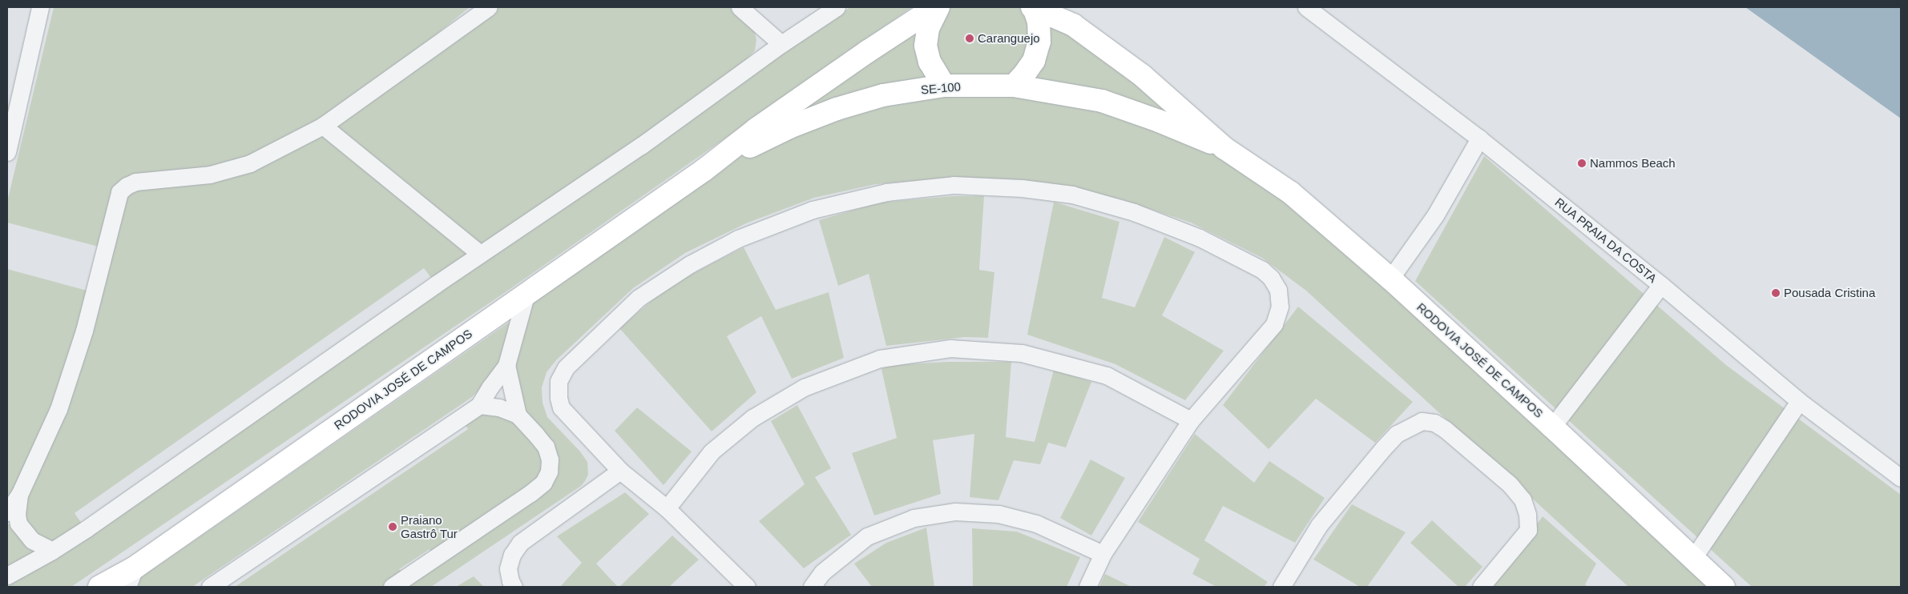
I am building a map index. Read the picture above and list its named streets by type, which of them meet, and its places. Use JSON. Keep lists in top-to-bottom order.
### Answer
{
  "streets": {
    "main road": ["SE-100", "RODOVIA JOSÉ DE CAMPOS"],
    "street": ["RUA PRAIA DA COSTA"]
  },
  "crossings": [
    ["SE-100", "RODOVIA JOSÉ DE CAMPOS"]
  ],
  "places": [
    "Caranguejo",
    "Nammos Beach",
    "Pousada Cristina",
    "Praiano Gastrô Tur"
  ]
}
